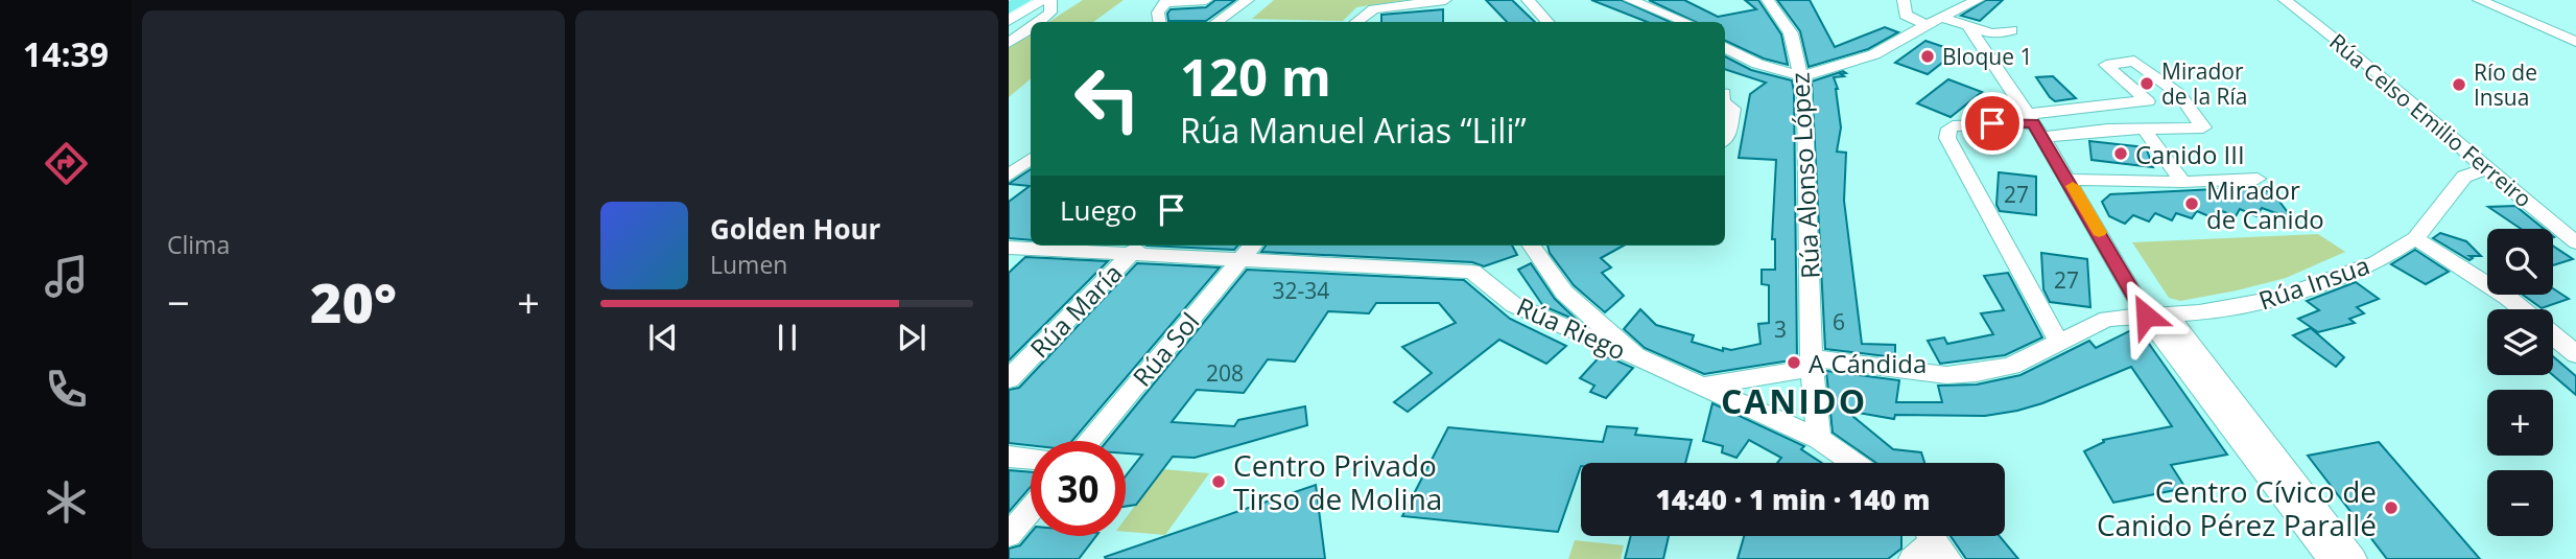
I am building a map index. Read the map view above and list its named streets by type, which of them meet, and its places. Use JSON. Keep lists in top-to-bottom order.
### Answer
{
  "streets": {
    "street": [
      "Rúa Celso Emilio Ferreiro",
      "Rúa Alonso López",
      "Rúa Insua",
      "Rúa María",
      "Rúa Riego",
      "Rúa Sol"
    ]
  },
  "crossings": [
    ["Rúa Celso Emilio Ferreiro", "Rúa Insua"],
    ["Rúa Alonso López", "Rúa Insua"],
    ["Rúa Riego", "Rúa Sol"]
  ],
  "districts": ["CANIDO"],
  "places": [
    "Bloque 1",
    "Mirador de la Ría",
    "Río de Insua",
    "Canido III",
    "Mirador de Canido",
    "A Cándida",
    "Centro Privado Tirso de Molina",
    "Centro Cívico de Canido Pérez Parallé"
  ],
  "house_numbers": [
    "27",
    "27",
    "32-34",
    "6",
    "3",
    "208"
  ],
  "page": {
    "tabs": "14:39",
    "tile": "Clima",
    "turn": ["120 m", "Rúa Manuel Arias “Lili”"],
    "then": "Luego",
    "song": ["Golden Hour", "Lumen"],
    "map_buttons": ["+", "−"],
    "heat": ["−", "20°", "+"],
    "limit": "30",
    "trip": "14:40 · 1 min · 140 m"
  }
}
